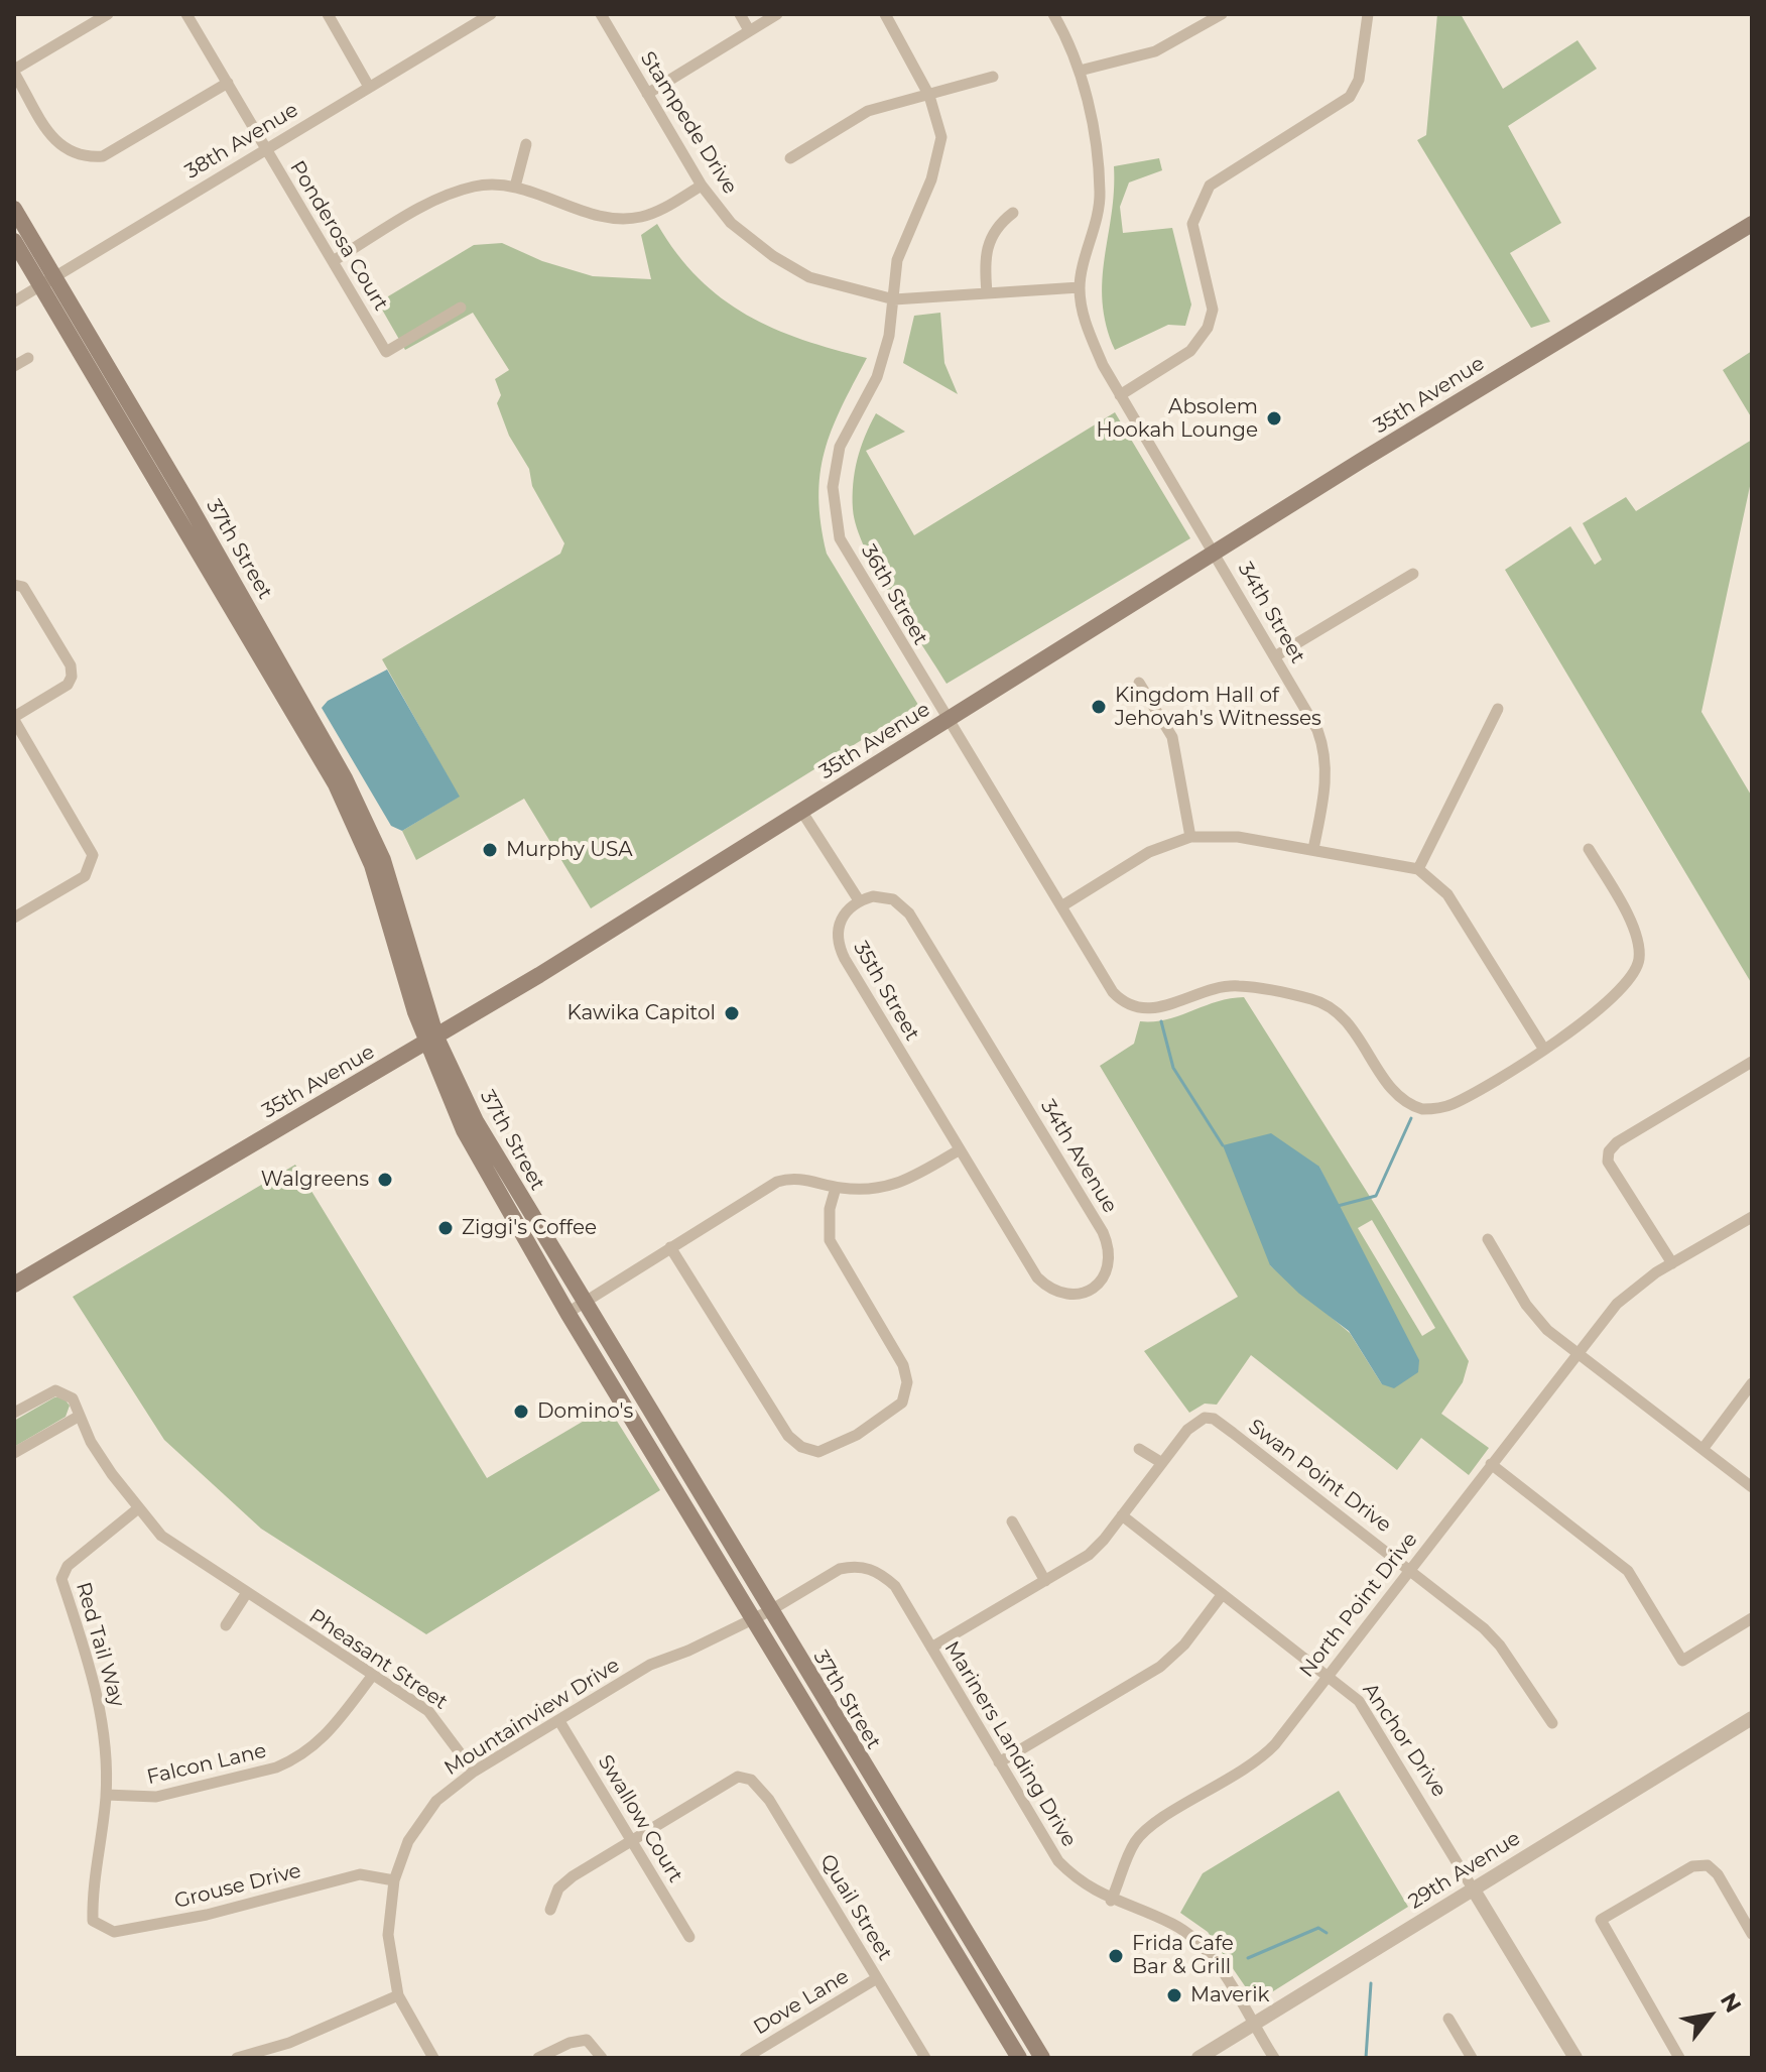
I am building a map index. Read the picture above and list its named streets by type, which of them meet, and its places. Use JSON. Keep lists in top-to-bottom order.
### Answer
{
  "streets": {
    "main road": ["35th Avenue", "37th Street"],
    "street": [
      "Stampede Drive",
      "38th Avenue",
      "Ponderosa Court",
      "36th Street",
      "34th Street",
      "35th Street",
      "34th Avenue",
      "Swan Point Drive",
      "North Point Drive",
      "Red Tail Way",
      "Pheasant Street",
      "Mountainview Drive",
      "Anchor Drive",
      "Mariners Landing Drive",
      "Falcon Lane",
      "Swallow Court",
      "29th Avenue",
      "Grouse Drive",
      "Quail Street",
      "Dove Lane"
    ]
  },
  "crossings": [
    ["Stampede Drive", "36th Street"],
    ["Stampede Drive", "34th Street"],
    ["38th Avenue", "Ponderosa Court"],
    ["38th Avenue", "37th Street"],
    ["35th Avenue", "37th Street"],
    ["35th Avenue", "36th Street"],
    ["35th Avenue", "34th Street"],
    ["37th Street", "Mountainview Drive"],
    ["37th Street", "Mariners Landing Drive"],
    ["35th Street", "34th Avenue"],
    ["Swan Point Drive", "North Point Drive"],
    ["North Point Drive", "Anchor Drive"],
    ["North Point Drive", "Mariners Landing Drive"],
    ["Red Tail Way", "Pheasant Street"],
    ["Red Tail Way", "Falcon Lane"],
    ["Red Tail Way", "Grouse Drive"],
    ["Pheasant Street", "Mountainview Drive"],
    ["Pheasant Street", "Falcon Lane"],
    ["Mountainview Drive", "Mariners Landing Drive"],
    ["Mountainview Drive", "Swallow Court"],
    ["Mountainview Drive", "Grouse Drive"],
    ["Anchor Drive", "29th Avenue"],
    ["Mariners Landing Drive", "29th Avenue"],
    ["Swallow Court", "Quail Street"],
    ["Quail Street", "Dove Lane"]
  ],
  "places": [
    "Absolem Hookah Lounge",
    "Kingdom Hall of Jehovah's Witnesses",
    "Murphy USA",
    "Kawika Capitol",
    "Walgreens",
    "Ziggi's Coffee",
    "Domino's",
    "Frida Cafe Bar & Grill",
    "Maverik"
  ],
  "north": "top right"
}
